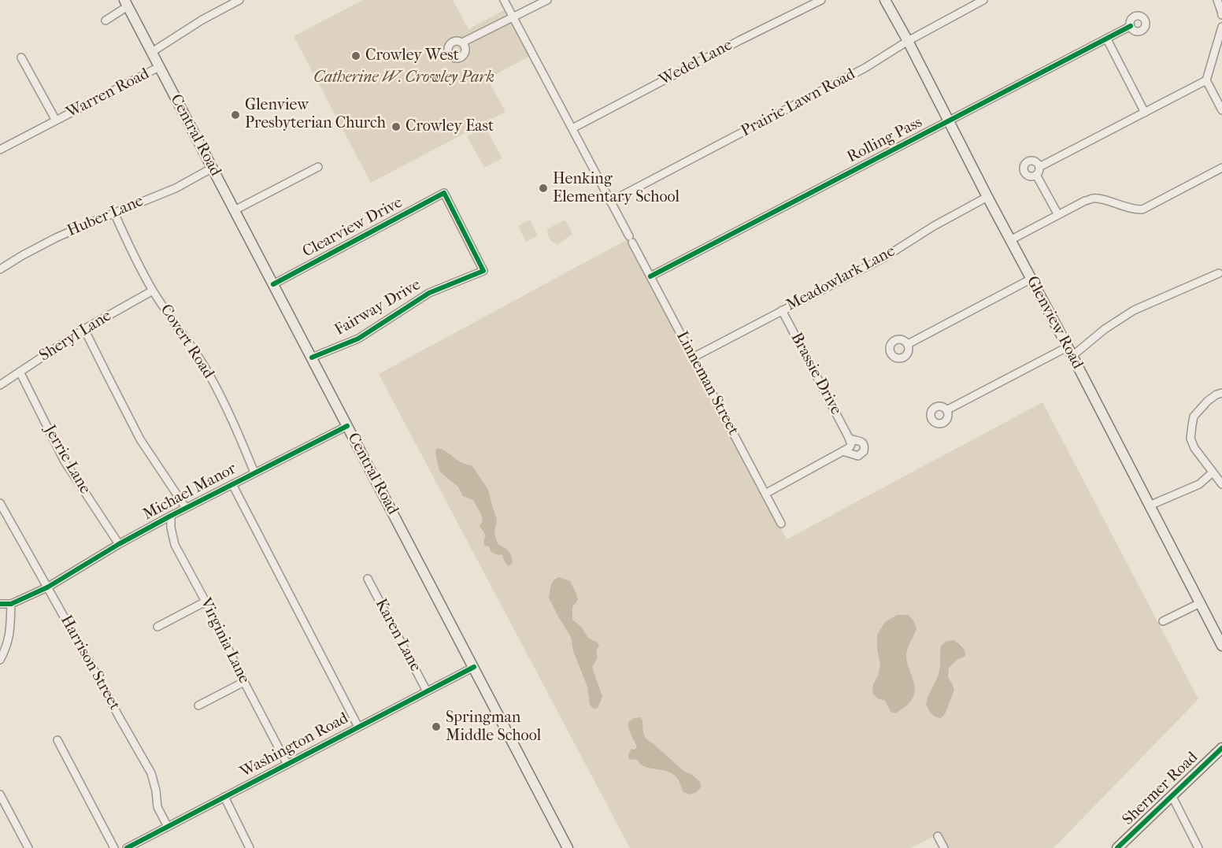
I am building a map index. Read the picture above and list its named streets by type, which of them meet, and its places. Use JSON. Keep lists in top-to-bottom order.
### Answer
{
  "streets": {
    "main road": ["Central Road", "Glenview Road", "Shermer Road"],
    "street": [
      "Wedel Lane",
      "Warren Road",
      "Prairie Lawn Road",
      "Rolling Pass",
      "Huber Lane",
      "Clearview Drive",
      "Meadowlark Lane",
      "Fairway Drive",
      "Sheryl Lane",
      "Covert Road",
      "Brassie Drive",
      "Linneman Street",
      "Jerrie Lane",
      "Michael Manor",
      "Karen Lane",
      "Virginia Lane",
      "Harrison Street",
      "Washington Road"
    ]
  },
  "crossings": [
    ["Wedel Lane", "Linneman Street"],
    ["Warren Road", "Central Road"],
    ["Prairie Lawn Road", "Glenview Road"],
    ["Prairie Lawn Road", "Linneman Street"],
    ["Central Road", "Huber Lane"],
    ["Central Road", "Clearview Drive"],
    ["Central Road", "Fairway Drive"],
    ["Central Road", "Michael Manor"],
    ["Central Road", "Washington Road"],
    ["Rolling Pass", "Glenview Road"],
    ["Rolling Pass", "Linneman Street"],
    ["Huber Lane", "Covert Road"],
    ["Clearview Drive", "Fairway Drive"],
    ["Meadowlark Lane", "Glenview Road"],
    ["Meadowlark Lane", "Brassie Drive"],
    ["Meadowlark Lane", "Linneman Street"],
    ["Sheryl Lane", "Covert Road"],
    ["Sheryl Lane", "Jerrie Lane"],
    ["Covert Road", "Michael Manor"],
    ["Jerrie Lane", "Michael Manor"],
    ["Michael Manor", "Virginia Lane"],
    ["Michael Manor", "Harrison Street"],
    ["Karen Lane", "Washington Road"],
    ["Virginia Lane", "Washington Road"],
    ["Harrison Street", "Washington Road"]
  ],
  "parks": ["Catherine W. Crowley Park"],
  "places": [
    "Crowley West",
    "Glenview Presbyterian Church",
    "Crowley East",
    "Henking Elementary School",
    "Springman Middle School"
  ]
}
